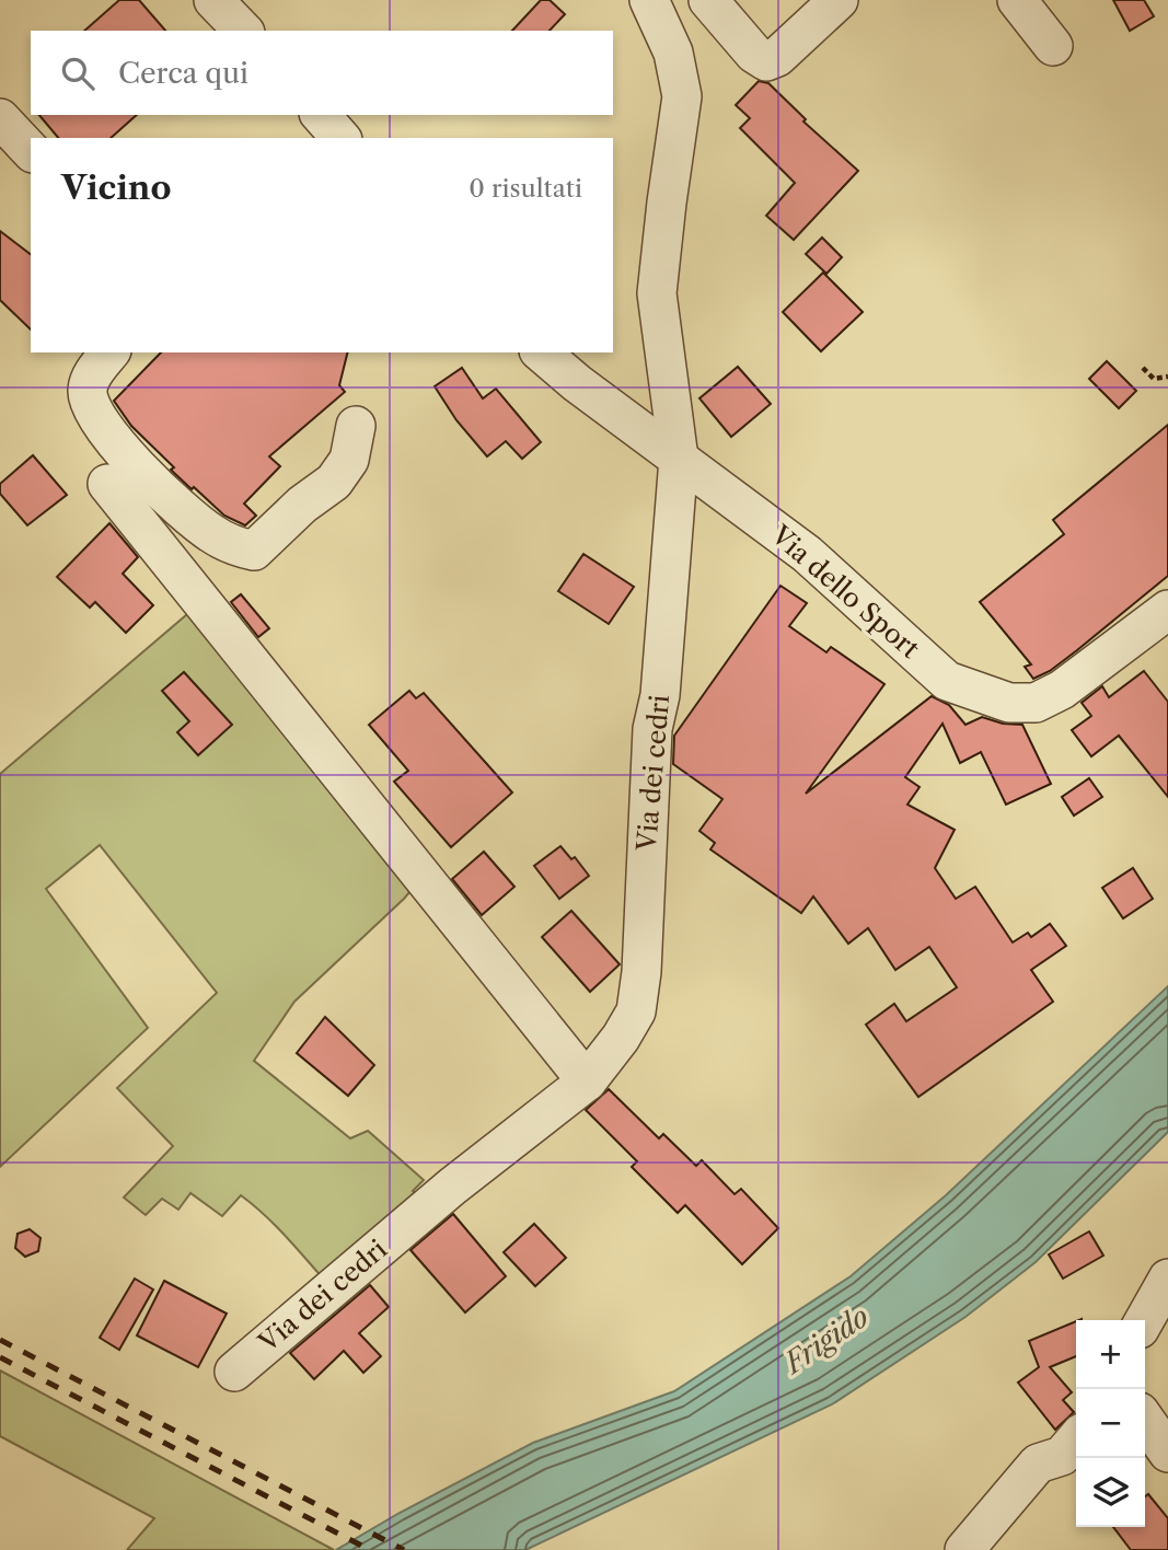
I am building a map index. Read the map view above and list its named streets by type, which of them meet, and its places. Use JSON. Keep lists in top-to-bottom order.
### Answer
{
  "streets": {
    "street": ["Via dello Sport", "Via dei cedri"]
  },
  "crossings": [
    ["Via dello Sport", "Via dei cedri"]
  ],
  "water": ["Frigido"],
  "page": {
    "search": "Cerca qui",
    "heading": ["Vicino", "0 risultati"],
    "map_buttons": ["+", "−"]
  }
}
